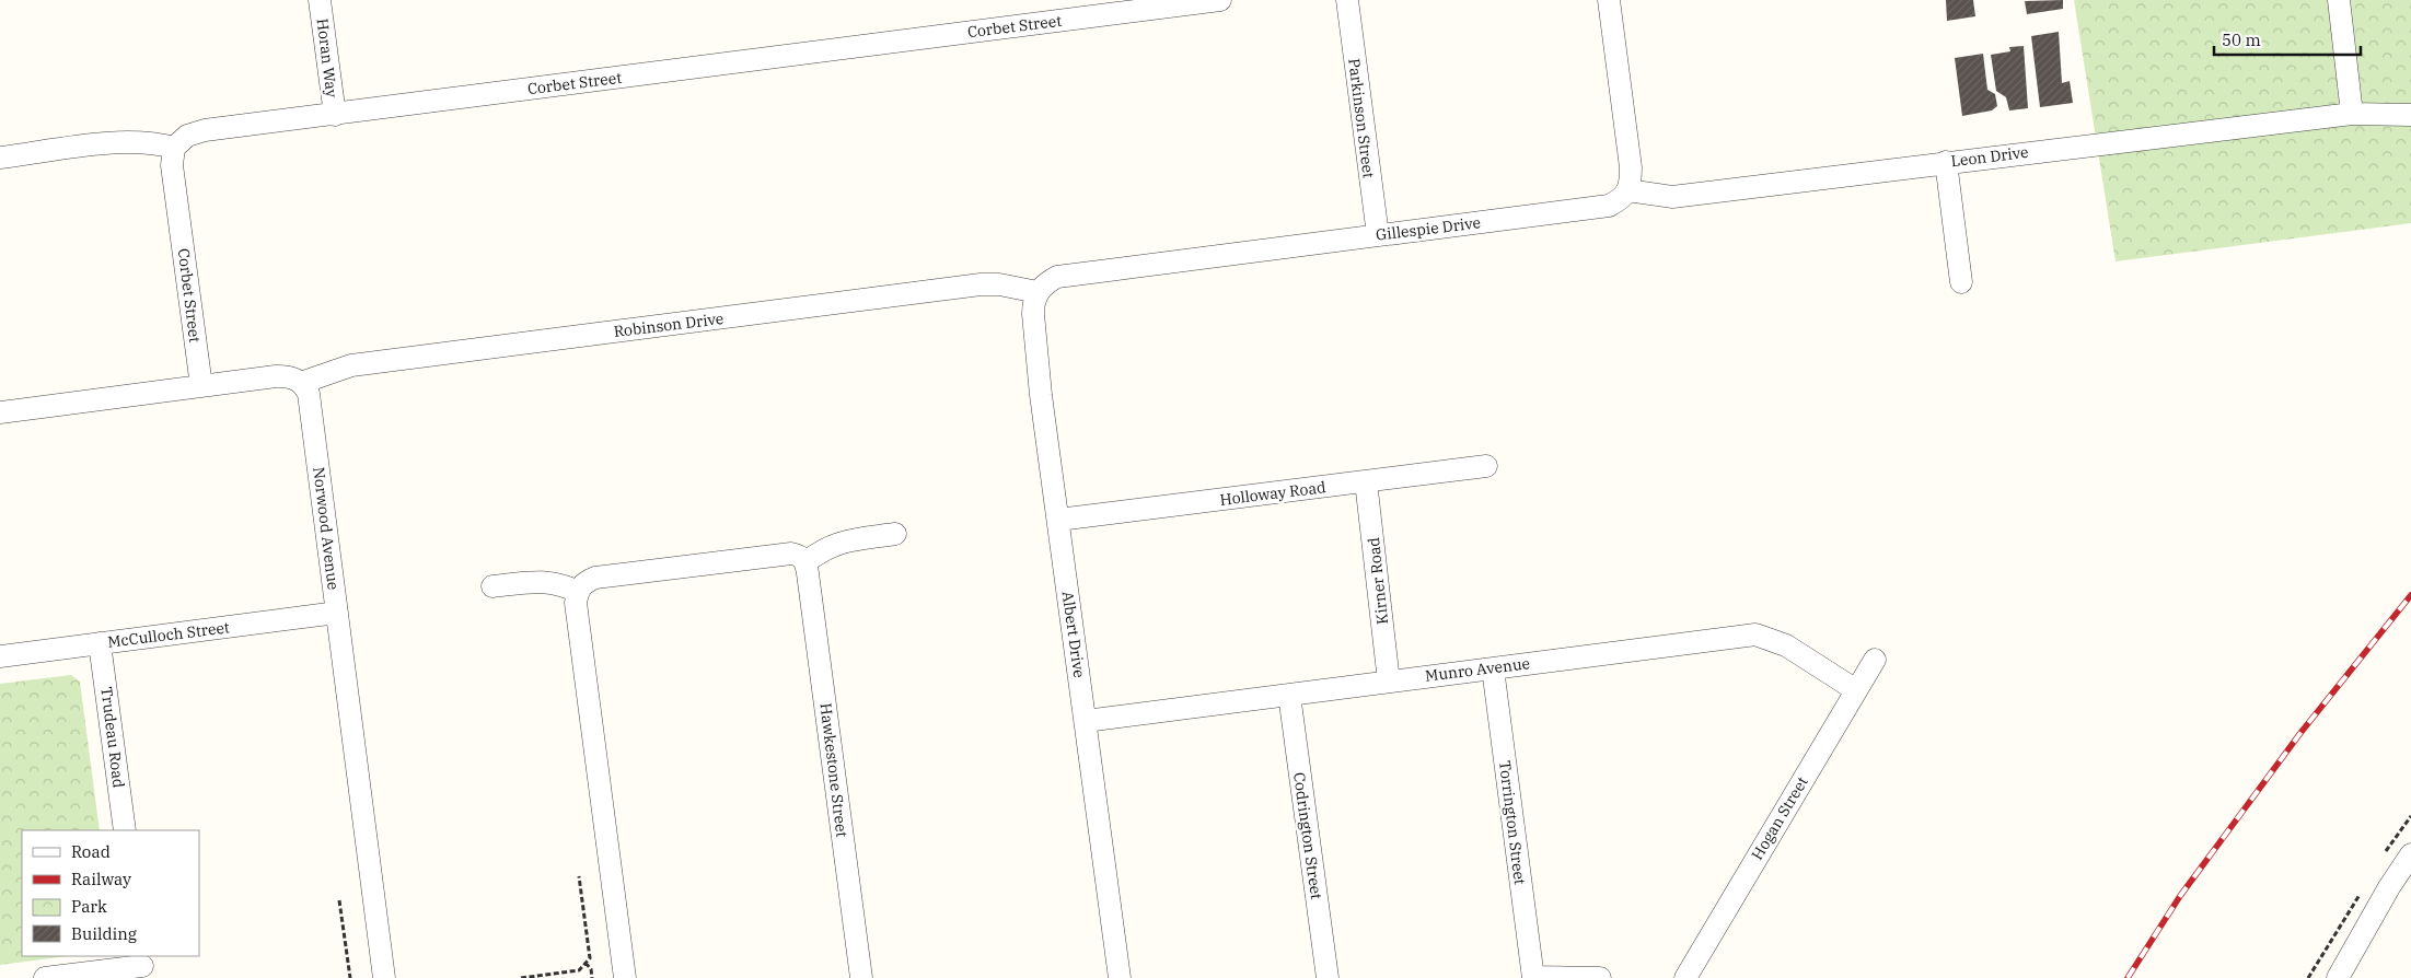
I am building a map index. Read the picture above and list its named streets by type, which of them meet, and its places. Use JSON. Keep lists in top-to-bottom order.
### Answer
{
  "streets": {
    "street": [
      "Corbet Street",
      "Horan Way",
      "Parkinson Street",
      "Leon Drive",
      "Gillespie Drive",
      "Robinson Drive",
      "Holloway Road",
      "Norwood Avenue",
      "Kirner Road",
      "McCulloch Street",
      "Albert Drive",
      "Munro Avenue",
      "Trudeau Road",
      "Hawkestone Street",
      "Hogan Street",
      "Torrington Street",
      "Codrington Street"
    ]
  },
  "crossings": [
    ["Corbet Street", "Horan Way"],
    ["Parkinson Street", "Gillespie Drive"],
    ["Leon Drive", "Gillespie Drive"],
    ["Gillespie Drive", "Robinson Drive"],
    ["Gillespie Drive", "Albert Drive"],
    ["Robinson Drive", "Norwood Avenue"],
    ["Robinson Drive", "Albert Drive"],
    ["Holloway Road", "Kirner Road"],
    ["Holloway Road", "Albert Drive"],
    ["Norwood Avenue", "McCulloch Street"],
    ["Kirner Road", "Munro Avenue"],
    ["McCulloch Street", "Trudeau Road"],
    ["Albert Drive", "Munro Avenue"],
    ["Munro Avenue", "Hogan Street"],
    ["Munro Avenue", "Torrington Street"],
    ["Munro Avenue", "Codrington Street"]
  ],
  "legend": [
    "Road",
    "Railway",
    "Park",
    "Building"
  ],
  "scale_bar": "50 m"
}
